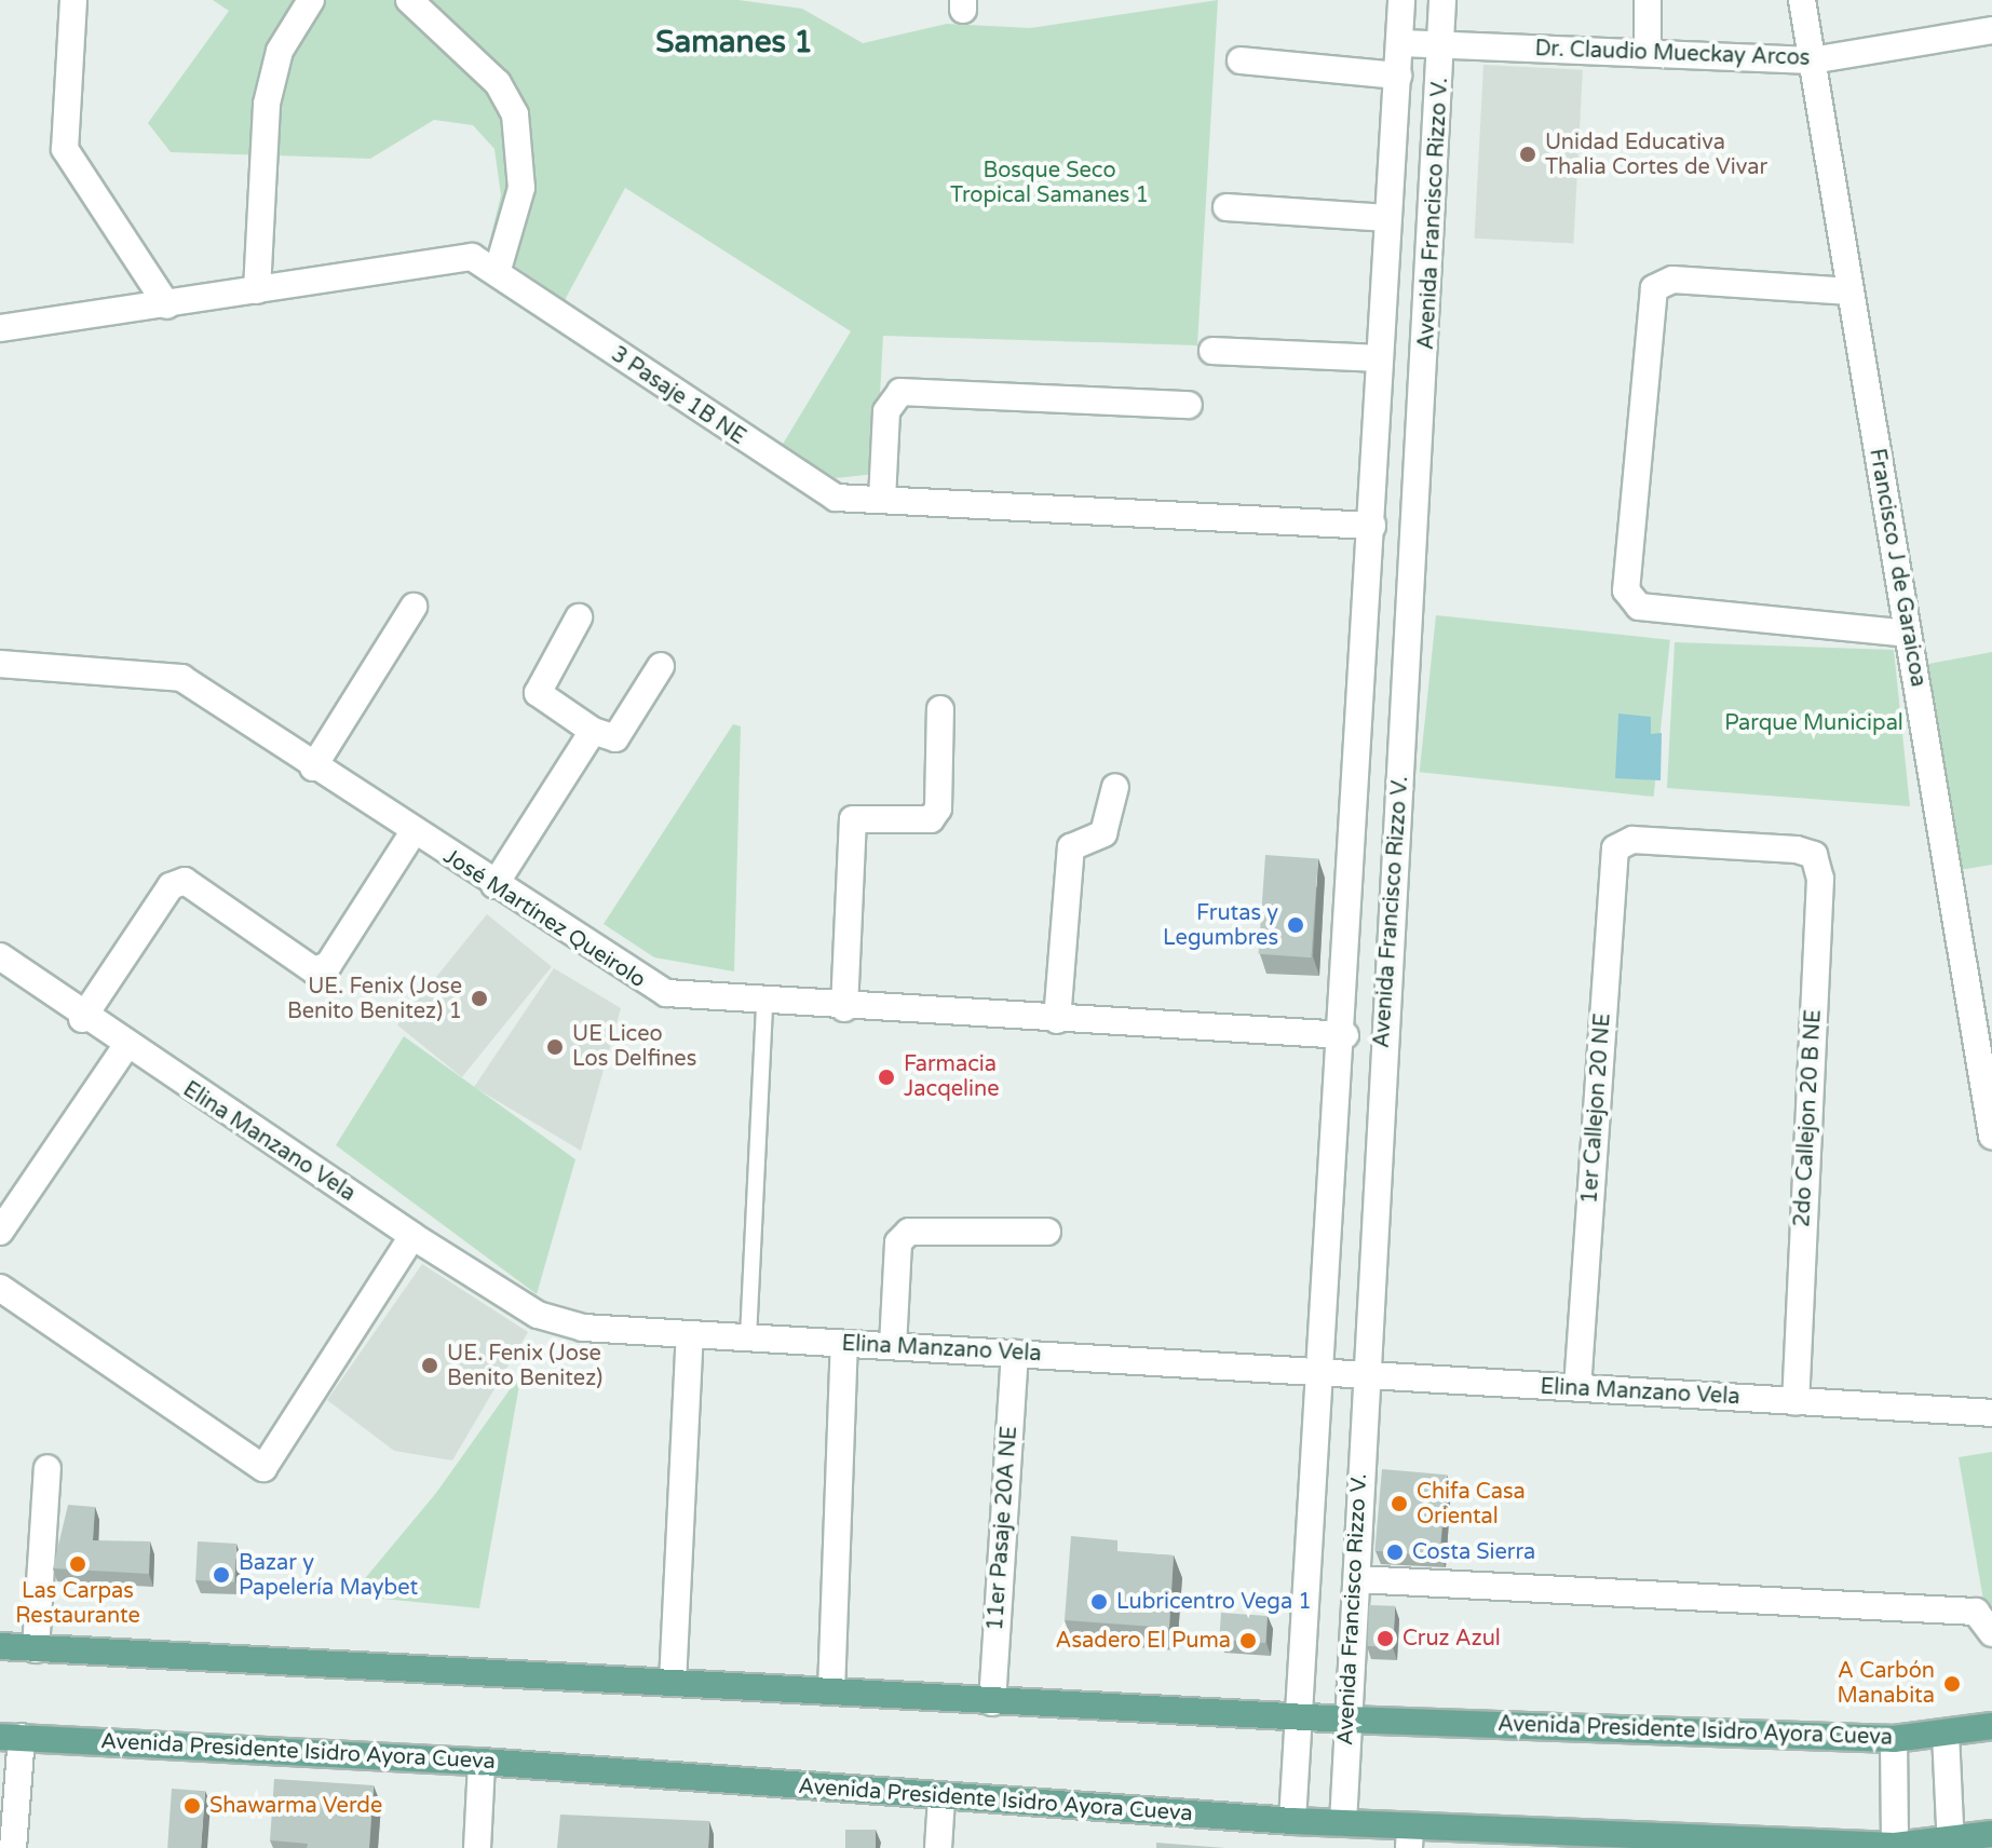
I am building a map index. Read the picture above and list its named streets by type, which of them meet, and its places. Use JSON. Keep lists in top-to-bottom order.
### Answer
{
  "streets": {
    "main road": ["Avenida Presidente Isidro Ayora Cueva"],
    "street": [
      "Dr. Claudio Mueckay Arcos",
      "Avenida Francisco Rizzo V.",
      "3 Pasaje 1B NE",
      "Francisco J de Garaicoa",
      "José Martínez Queirolo",
      "1er Callejon 20 NE",
      "2do Callejon 20 B NE",
      "Elina Manzano Vela",
      "11er Pasaje 20A NE"
    ]
  },
  "crossings": [
    ["Dr. Claudio Mueckay Arcos", "Avenida Francisco Rizzo V."],
    ["Dr. Claudio Mueckay Arcos", "Francisco J de Garaicoa"],
    ["Avenida Francisco Rizzo V.", "3 Pasaje 1B NE"],
    ["Avenida Francisco Rizzo V.", "José Martínez Queirolo"],
    ["Avenida Francisco Rizzo V.", "Elina Manzano Vela"],
    ["Avenida Francisco Rizzo V.", "Avenida Presidente Isidro Ayora Cueva"],
    ["1er Callejon 20 NE", "2do Callejon 20 B NE"],
    ["1er Callejon 20 NE", "Elina Manzano Vela"],
    ["2do Callejon 20 B NE", "Elina Manzano Vela"],
    ["Elina Manzano Vela", "11er Pasaje 20A NE"],
    ["11er Pasaje 20A NE", "Avenida Presidente Isidro Ayora Cueva"]
  ],
  "districts": ["Samanes 1"],
  "parks": ["Bosque Seco Tropical Samanes 1", "Parque Municipal"],
  "places": [
    "Unidad Educativa Thalia Cortes de Vivar",
    "Frutas y Legumbres",
    "UE. Fenix (Jose Benito Benitez) 1",
    "UE Liceo Los Delfines",
    "Farmacia Jacqeline",
    "UE. Fenix (Jose Benito Benitez)",
    "Chifa Casa Oriental",
    "Costa Sierra",
    "Las Carpas Restaurante",
    "Bazar y Papelería Maybet",
    "Lubricentro Vega 1",
    "Cruz Azul",
    "Asadero El Puma",
    "A Carbón Manabita",
    "Shawarma Verde"
  ]
}
